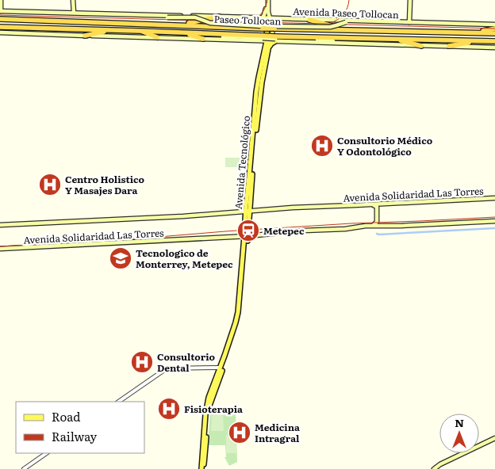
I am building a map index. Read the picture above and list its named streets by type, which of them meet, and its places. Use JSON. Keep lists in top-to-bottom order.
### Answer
{
  "streets": {
    "highway": ["Paseo Tollocan"],
    "main road": ["Avenida Paseo Tollocan", "Avenida Tecnológico", "Avenida Solidaridad Las Torres"]
  },
  "crossings": [
    ["Avenida Paseo Tollocan", "Avenida Tecnológico"],
    ["Paseo Tollocan", "Avenida Tecnológico"],
    ["Avenida Tecnológico", "Avenida Solidaridad Las Torres"]
  ],
  "places": {
    "hospital": [
      "Consultorio Médico Y Odontológico",
      "Centro Holistico Y Masajes Dara",
      "Consultorio Dental",
      "Fisioterapia",
      "Medicina Intragral"
    ],
    "station": ["Metepec"],
    "school or university": ["Tecnologico de Monterrey, Metepec"]
  },
  "legend": ["Road", "Railway"],
  "north": "top"
}
